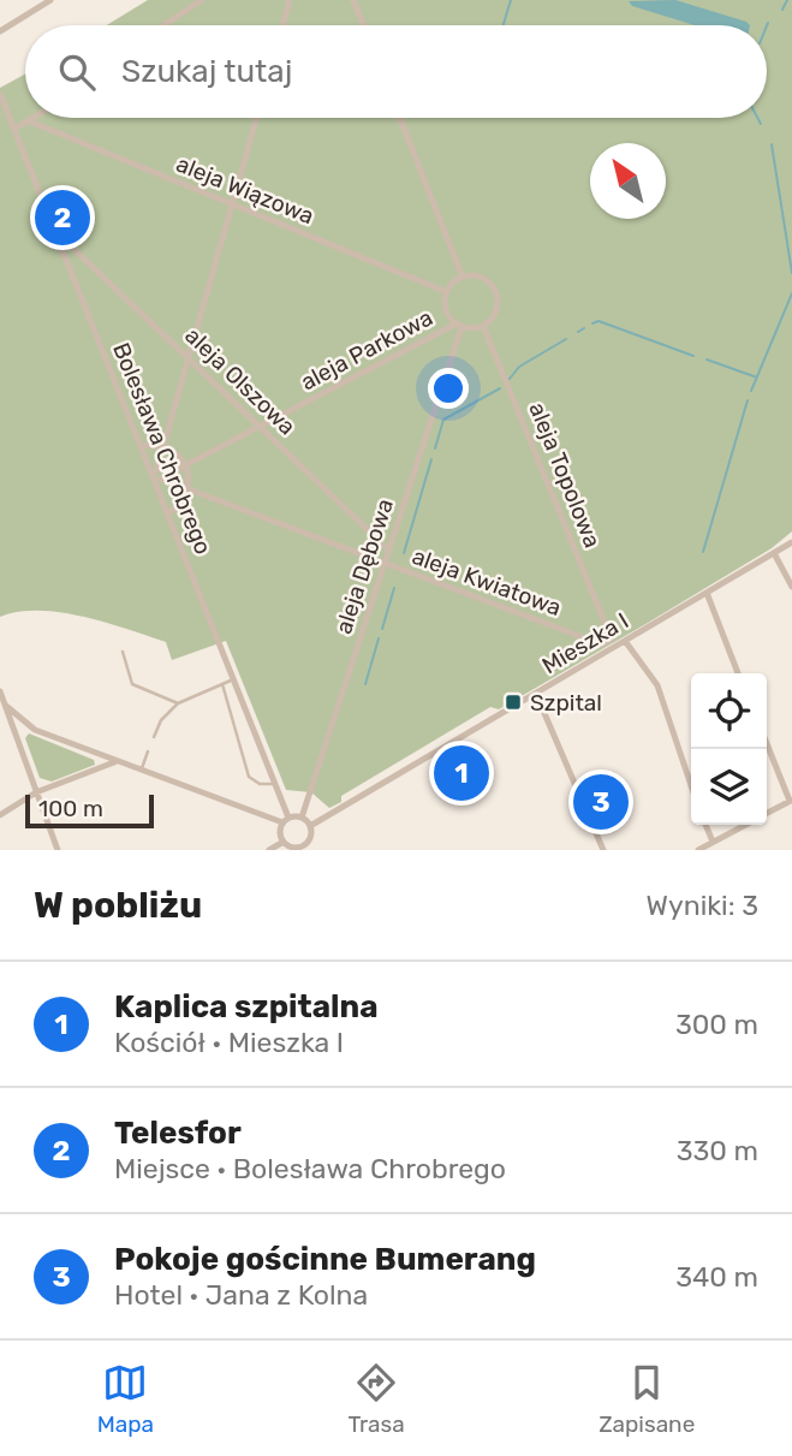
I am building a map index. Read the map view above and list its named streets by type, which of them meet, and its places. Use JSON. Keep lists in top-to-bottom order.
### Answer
{
  "streets": {
    "street": [
      "aleja Wiązowa",
      "aleja Parkowa",
      "aleja Olszowa",
      "Bolesława Chrobrego",
      "aleja Topolowa",
      "aleja Dębowa",
      "aleja Kwiatowa",
      "Mieszka I"
    ]
  },
  "crossings": [
    ["aleja Wiązowa", "aleja Parkowa"],
    ["aleja Wiązowa", "aleja Topolowa"],
    ["aleja Wiązowa", "aleja Dębowa"],
    ["aleja Parkowa", "aleja Olszowa"],
    ["aleja Parkowa", "aleja Topolowa"],
    ["aleja Parkowa", "aleja Dębowa"],
    ["aleja Parkowa", "aleja Kwiatowa"],
    ["aleja Olszowa", "aleja Dębowa"],
    ["Bolesława Chrobrego", "aleja Dębowa"],
    ["Bolesława Chrobrego", "Mieszka I"],
    ["aleja Topolowa", "aleja Dębowa"],
    ["aleja Topolowa", "aleja Kwiatowa"],
    ["aleja Dębowa", "aleja Kwiatowa"],
    ["aleja Dębowa", "Mieszka I"]
  ],
  "places": {
    "transit": ["Szpital"]
  },
  "scale_bar": "100 m",
  "north": "top left",
  "page": {
    "search": "Szukaj tutaj",
    "pins": ["2", "1", "3"],
    "scale": "100 m",
    "heading": ["W pobliżu", "Wyniki: 3"],
    "list": [
      {
        "mark": "1",
        "name": "Kaplica szpitalna",
        "note": "Kościół · Mieszka I",
        "value": "300 m"
      },
      {
        "mark": "2",
        "name": "Telesfor",
        "note": "Miejsce · Bolesława Chrobrego",
        "value": "330 m"
      },
      {
        "mark": "3",
        "name": "Pokoje gościnne Bumerang",
        "note": "Hotel · Jana z Kolna",
        "value": "340 m"
      }
    ],
    "nav": ["Mapa", "Trasa", "Zapisane"]
  }
}
